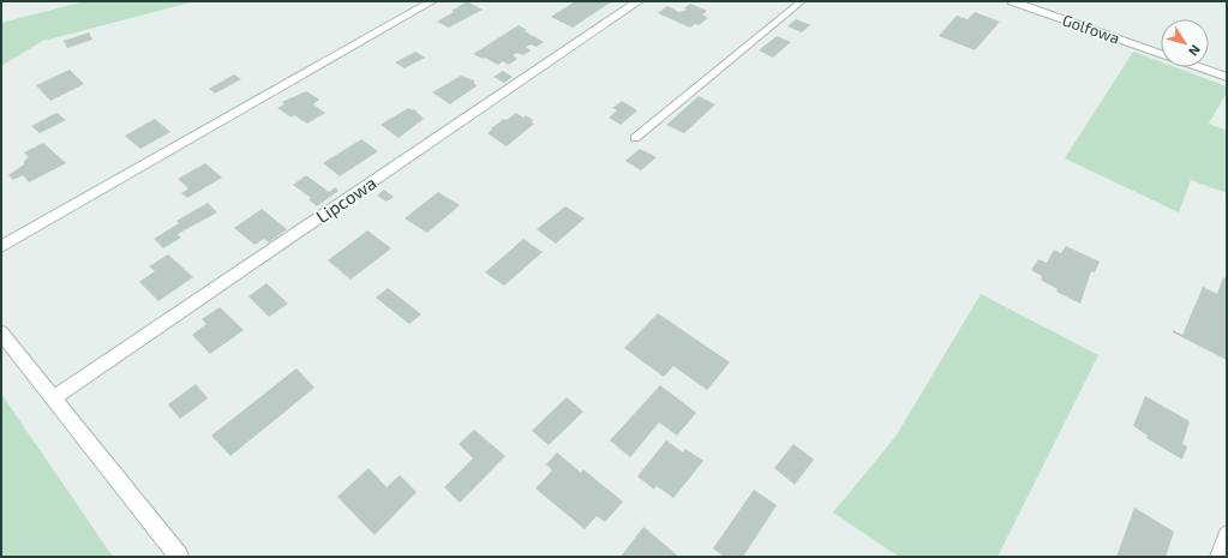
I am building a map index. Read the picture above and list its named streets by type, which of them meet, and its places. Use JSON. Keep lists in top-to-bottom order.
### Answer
{
  "streets": {
    "street": ["Golfowa", "Lipcowa"]
  },
  "north": "bottom right"
}
